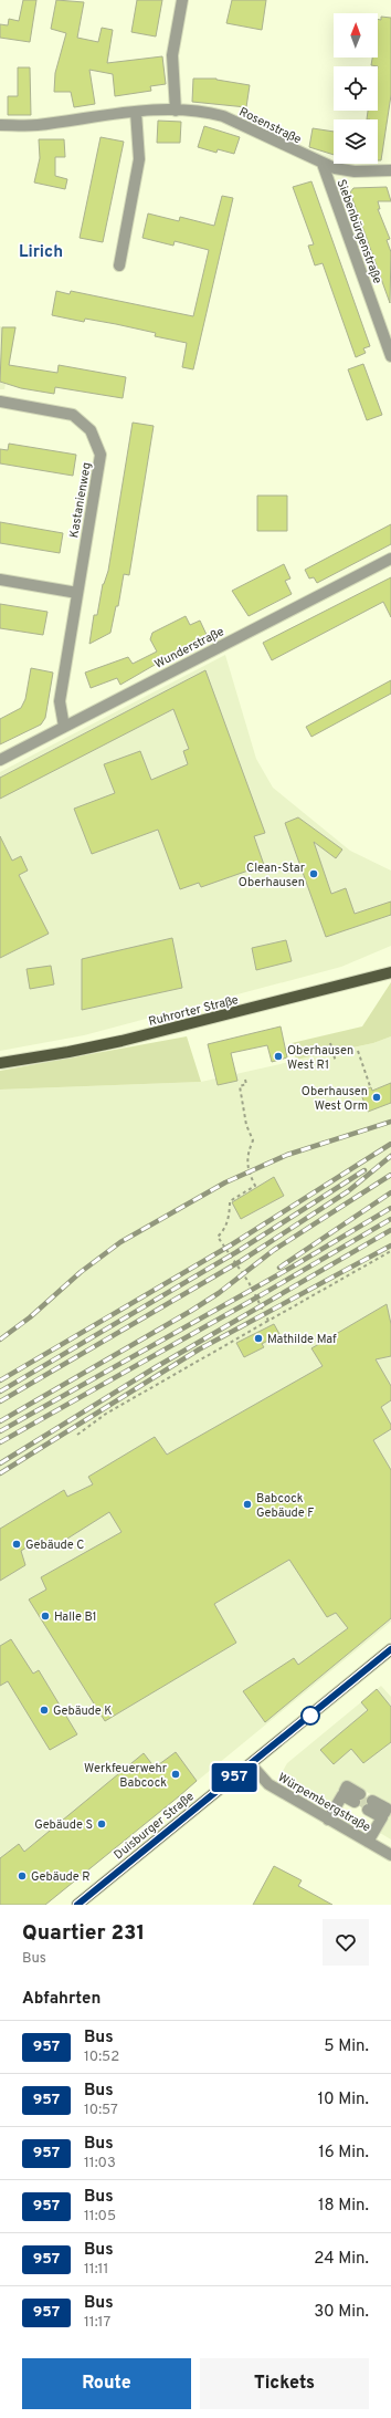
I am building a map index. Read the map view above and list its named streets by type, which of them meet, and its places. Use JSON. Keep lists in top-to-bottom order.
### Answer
{
  "streets": {
    "main road": ["Ruhrorter Straße", "Duisburger Straße"],
    "street": [
      "Rosenstraße",
      "Siebenbürgenstraße",
      "Kastanienweg",
      "Wunderstraße",
      "Würpembergstraße"
    ]
  },
  "crossings": [
    ["Rosenstraße", "Siebenbürgenstraße"],
    ["Kastanienweg", "Wunderstraße"],
    ["Würpembergstraße", "Duisburger Straße"]
  ],
  "districts": ["Lirich"],
  "places": [
    "Clean-Star Oberhausen",
    "Oberhausen West R1",
    "Oberhausen West Orm",
    "Mathilde Maf",
    "Babcock Gebäude F",
    "Gebäude C",
    "Halle B1",
    "Gebäude K",
    "Werkfeuerwehr Babcock",
    "Gebäude S",
    "Gebäude R"
  ],
  "lines": ["bus line 957"],
  "north": "top",
  "page": {
    "on_map": "957",
    "heading": [
      ["Quartier 231", "Bus"],
      "Abfahrten"
    ],
    "list": [
      {
        "mark": "957",
        "name": "Bus",
        "note": "10:52",
        "value": "5 Min."
      },
      {
        "mark": "957",
        "name": "Bus",
        "note": "10:57",
        "value": "10 Min."
      },
      {
        "mark": "957",
        "name": "Bus",
        "note": "11:03",
        "value": "16 Min."
      },
      {
        "mark": "957",
        "name": "Bus",
        "note": "11:05",
        "value": "18 Min."
      },
      {
        "mark": "957",
        "name": "Bus",
        "note": "11:11",
        "value": "24 Min."
      },
      {
        "mark": "957",
        "name": "Bus",
        "note": "11:17",
        "value": "30 Min."
      }
    ],
    "buttons": ["Route", "Tickets"]
  }
}
